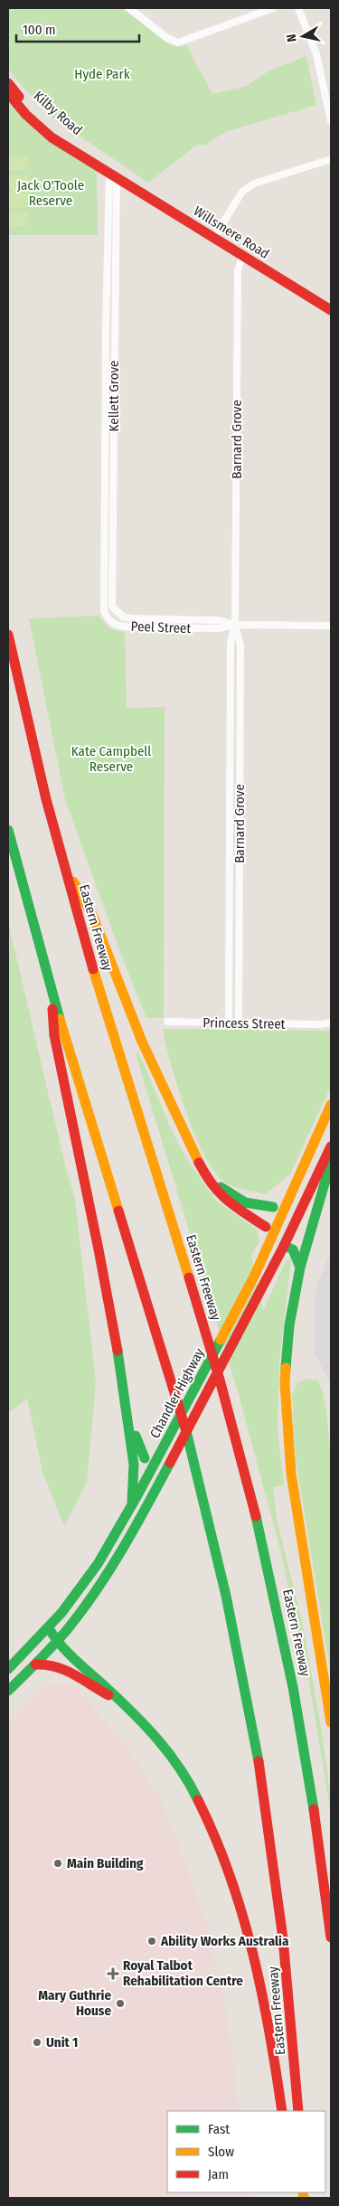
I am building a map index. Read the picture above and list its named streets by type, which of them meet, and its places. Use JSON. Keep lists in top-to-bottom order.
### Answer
{
  "streets": {
    "main road": [
      "Kilby Road",
      "Willsmere Road",
      "Eastern Freeway",
      "Chandler Highway"
    ],
    "street": [
      "Kellett Grove",
      "Barnard Grove",
      "Peel Street",
      "Princess Street"
    ]
  },
  "crossings": [
    ["Kilby Road", "Willsmere Road"],
    ["Kilby Road", "Kellett Grove"],
    ["Willsmere Road", "Kellett Grove"],
    ["Willsmere Road", "Barnard Grove"],
    ["Kellett Grove", "Peel Street"],
    ["Barnard Grove", "Peel Street"],
    ["Barnard Grove", "Princess Street"]
  ],
  "parks": ["Hyde Park", "Jack O'Toole Reserve", "Kate Campbell Reserve"],
  "places": {
    "other": [
      "Main Building",
      "Ability Works Australia",
      "Mary Guthrie House",
      "Unit 1"
    ],
    "health": ["Royal Talbot Rehabilitation Centre"]
  },
  "legend": ["Fast", "Slow", "Jam"],
  "scale_bar": "100 m",
  "north": "left"
}
